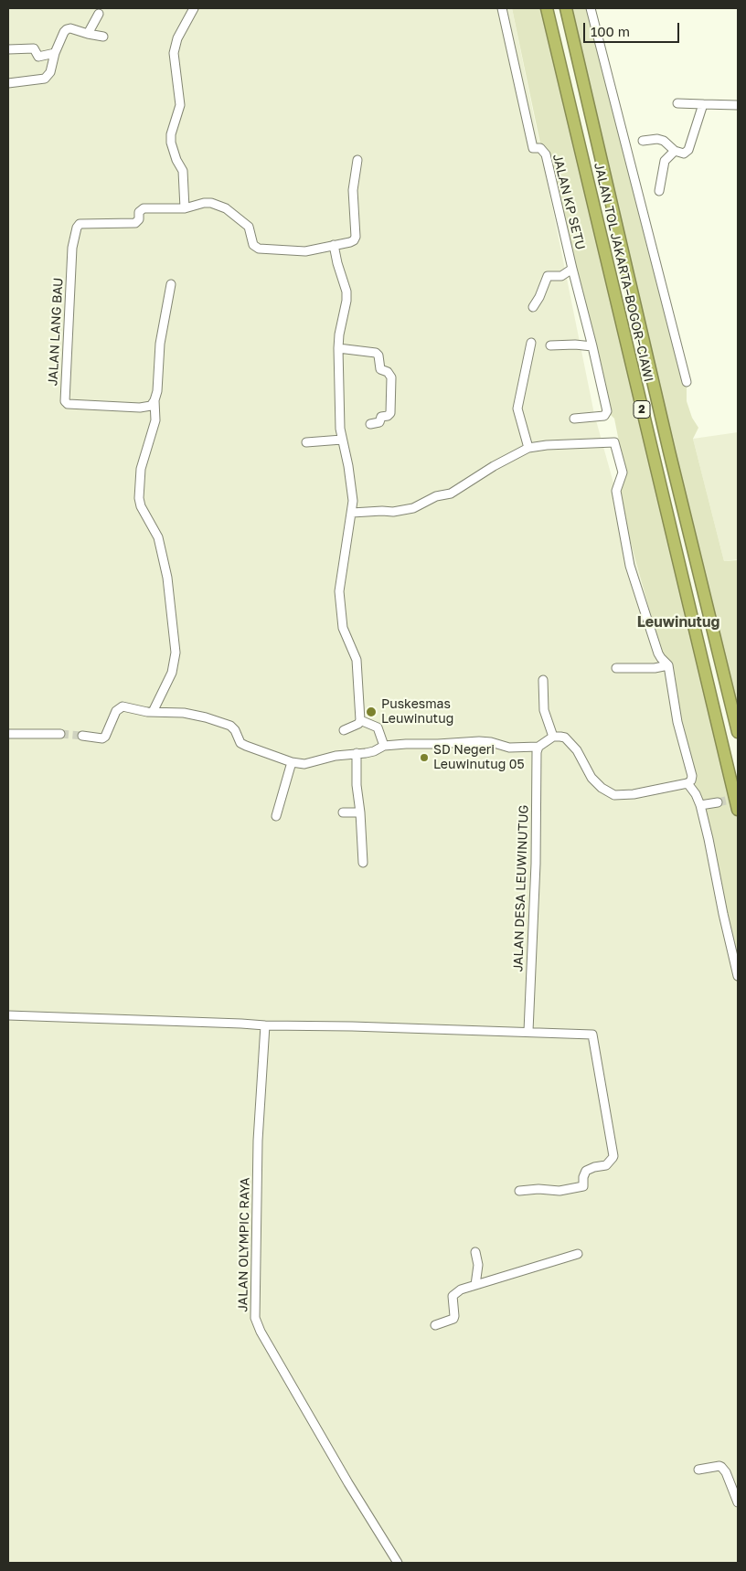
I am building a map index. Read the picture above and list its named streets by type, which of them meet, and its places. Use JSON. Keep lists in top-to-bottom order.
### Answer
{
  "streets": {
    "highway": ["JALAN TOL JAKARTA–BOGOR–CIAWI", "2"],
    "street": [
      "JALAN KP SETU",
      "JALAN LANG BAU",
      "JALAN DESA LEUWINUTUG",
      "JALAN OLYMPIC RAYA"
    ]
  },
  "districts": ["Leuwinutug"],
  "places": ["Puskesmas Leuwinutug", "SD Negeri Leuwinutug 05"],
  "scale_bar": "100 m"
}
